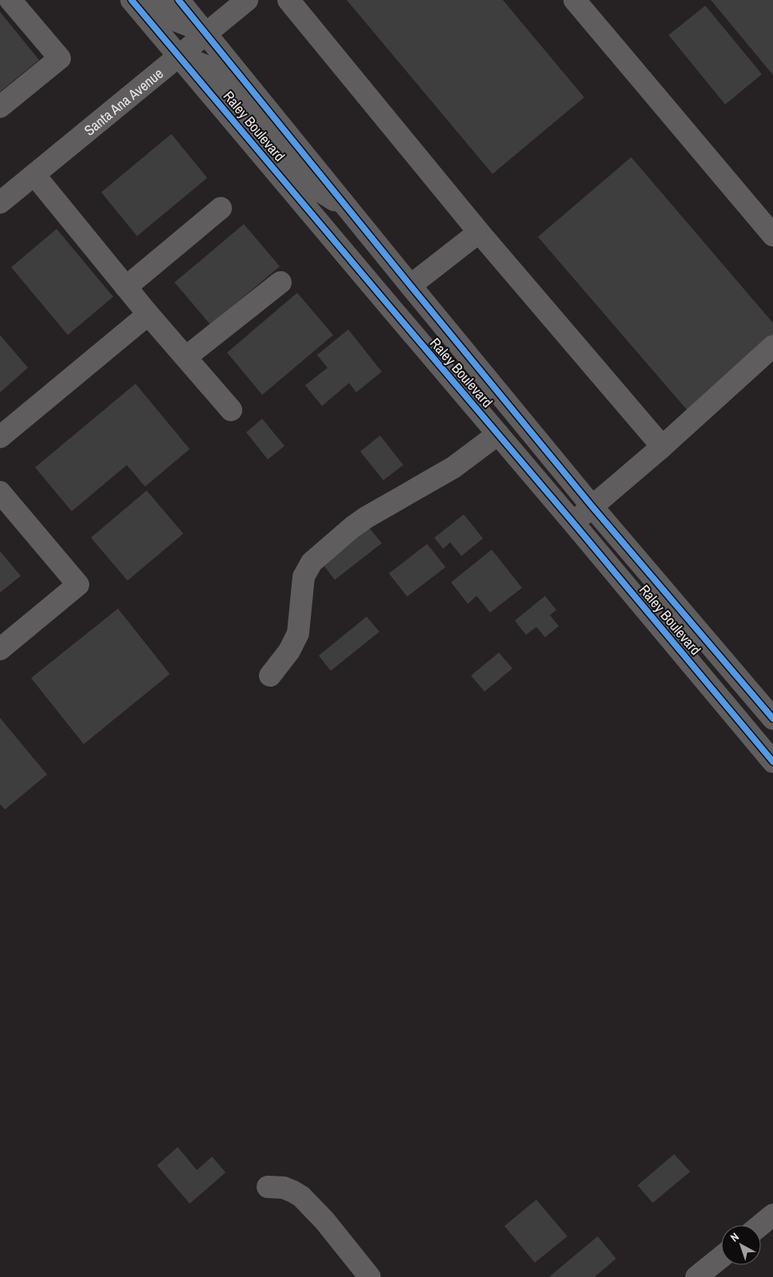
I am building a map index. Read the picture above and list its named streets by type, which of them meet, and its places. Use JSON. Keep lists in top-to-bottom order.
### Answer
{
  "streets": {
    "street": ["Santa Ana Avenue", "Raley Boulevard"]
  },
  "crossings": [
    ["Santa Ana Avenue", "Raley Boulevard"]
  ],
  "north": "top left"
}
